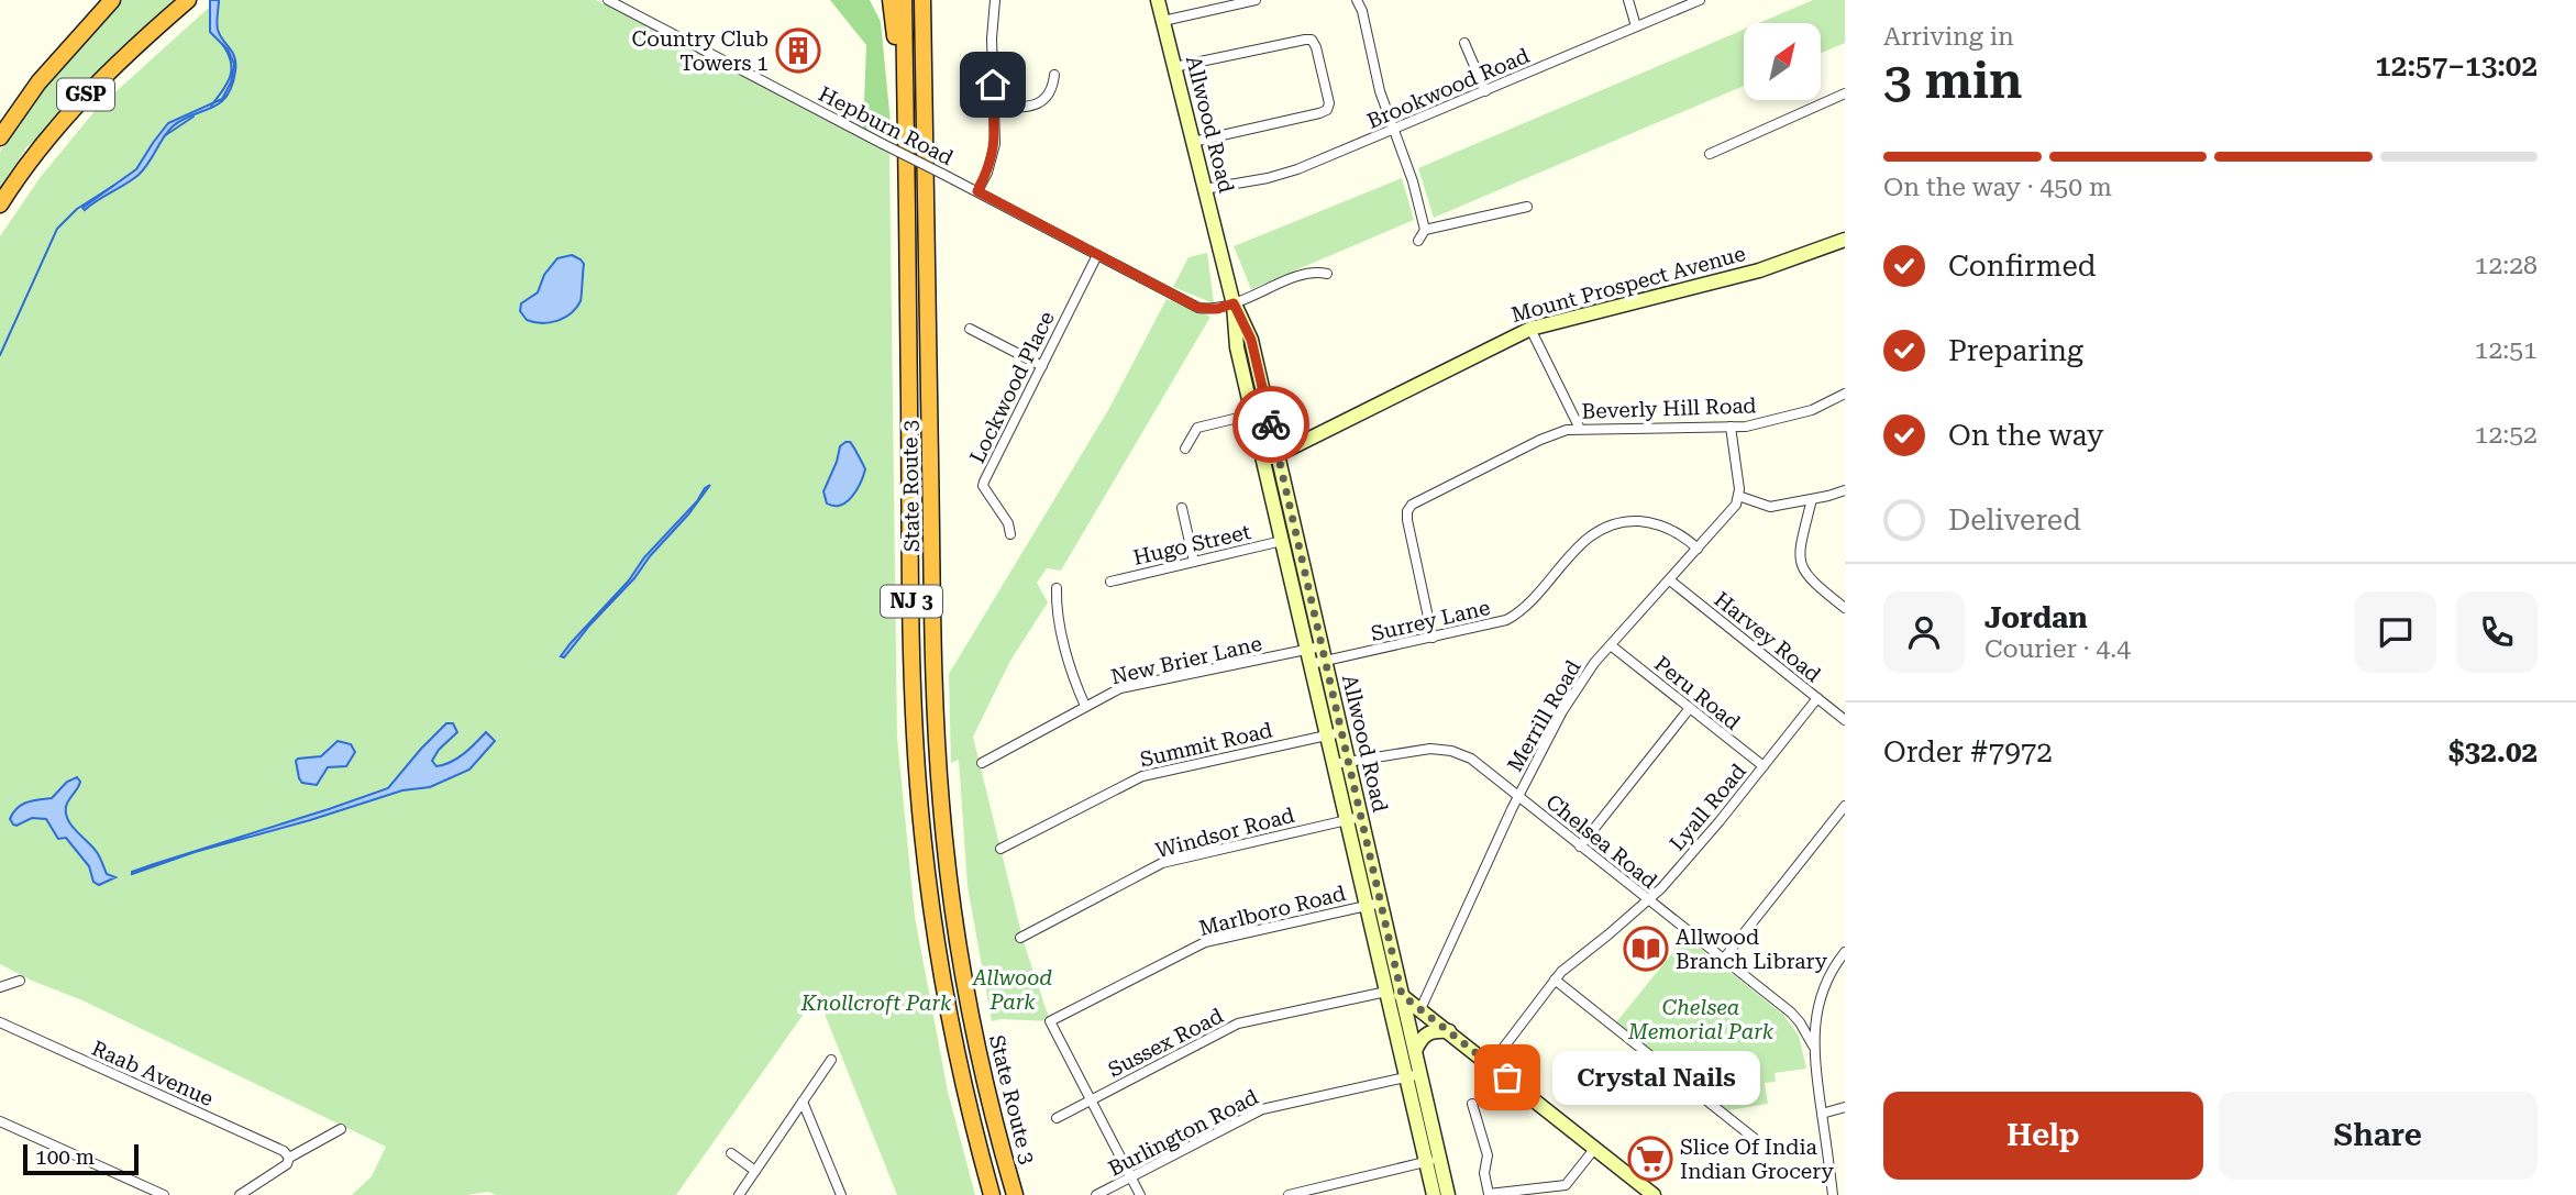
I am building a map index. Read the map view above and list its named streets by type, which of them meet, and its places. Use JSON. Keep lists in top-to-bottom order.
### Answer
{
  "streets": {
    "highway": ["GSP", "State Route 3", "NJ 3"],
    "main road": ["Allwood Road", "Mount Prospect Avenue"],
    "street": [
      "Brookwood Road",
      "Hepburn Road",
      "Lockwood Place",
      "Beverly Hill Road",
      "Hugo Street",
      "Surrey Lane",
      "Harvey Road",
      "New Brier Lane",
      "Peru Road",
      "Merrill Road",
      "Summit Road",
      "Lyall Road",
      "Windsor Road",
      "Chelsea Road",
      "Marlboro Road",
      "Sussex Road",
      "Raab Avenue",
      "Burlington Road"
    ]
  },
  "crossings": [
    ["Brookwood Road", "Allwood Road"],
    ["Allwood Road", "Hepburn Road"],
    ["Allwood Road", "Mount Prospect Avenue"],
    ["Allwood Road", "Hugo Street"],
    ["Allwood Road", "Surrey Lane"],
    ["Allwood Road", "New Brier Lane"],
    ["Allwood Road", "Summit Road"],
    ["Allwood Road", "Windsor Road"],
    ["Allwood Road", "Chelsea Road"],
    ["Allwood Road", "Marlboro Road"],
    ["Allwood Road", "Sussex Road"],
    ["Allwood Road", "Burlington Road"],
    ["Hepburn Road", "Lockwood Place"],
    ["Beverly Hill Road", "Surrey Lane"],
    ["Surrey Lane", "New Brier Lane"],
    ["Surrey Lane", "Merrill Road"],
    ["Harvey Road", "Merrill Road"],
    ["Harvey Road", "Lyall Road"],
    ["Peru Road", "Merrill Road"],
    ["Peru Road", "Lyall Road"],
    ["Merrill Road", "Chelsea Road"],
    ["Lyall Road", "Chelsea Road"],
    ["Marlboro Road", "Sussex Road"]
  ],
  "parks": ["Allwood Park", "Knollcroft Park", "Chelsea Memorial Park"],
  "places": {
    "building": ["Country Club Towers 1"],
    "library": ["Allwood Branch Library"],
    "other": ["Crystal Nails"],
    "supermarket": ["Slice Of India Indian Grocery"]
  },
  "scale_bar": "100 m",
  "north": "top right",
  "page": {
    "heading": ["3 min", "Arriving in", "12:57–13:02"],
    "panel": [
      "Jordan",
      "Courier · 4.4",
      "Order #7972",
      "$32.02"
    ],
    "bar": "On the way · 450 m",
    "list": [
      ["Confirmed", "12:28"],
      ["Preparing", "12:51"],
      ["On the way", "12:52"],
      "Delivered"
    ],
    "bubble": "Crystal Nails",
    "buttons": ["Help", "Share"],
    "scale": "100 m"
  }
}
